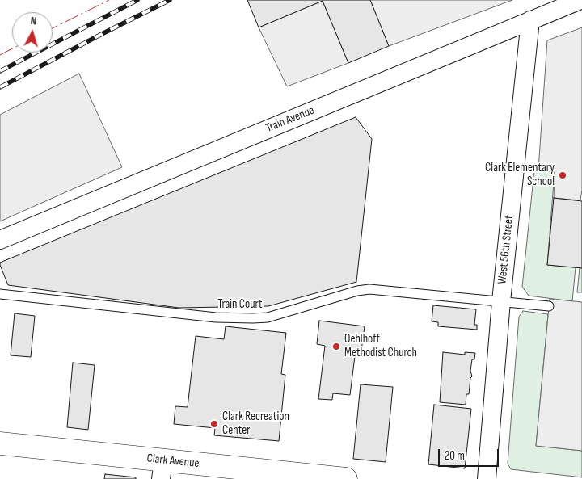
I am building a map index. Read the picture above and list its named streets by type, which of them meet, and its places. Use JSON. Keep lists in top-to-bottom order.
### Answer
{
  "streets": {
    "street": ["Train Avenue", "West 56th Street", "Clark Avenue"],
    "lane": ["Train Court"]
  },
  "crossings": [
    ["Train Avenue", "West 56th Street"],
    ["West 56th Street", "Train Court"]
  ],
  "places": ["Clark Elementary School", "Oehlhoff Methodist Church", "Clark Recreation Center"],
  "scale_bar": "20 m",
  "north": "top"
}
